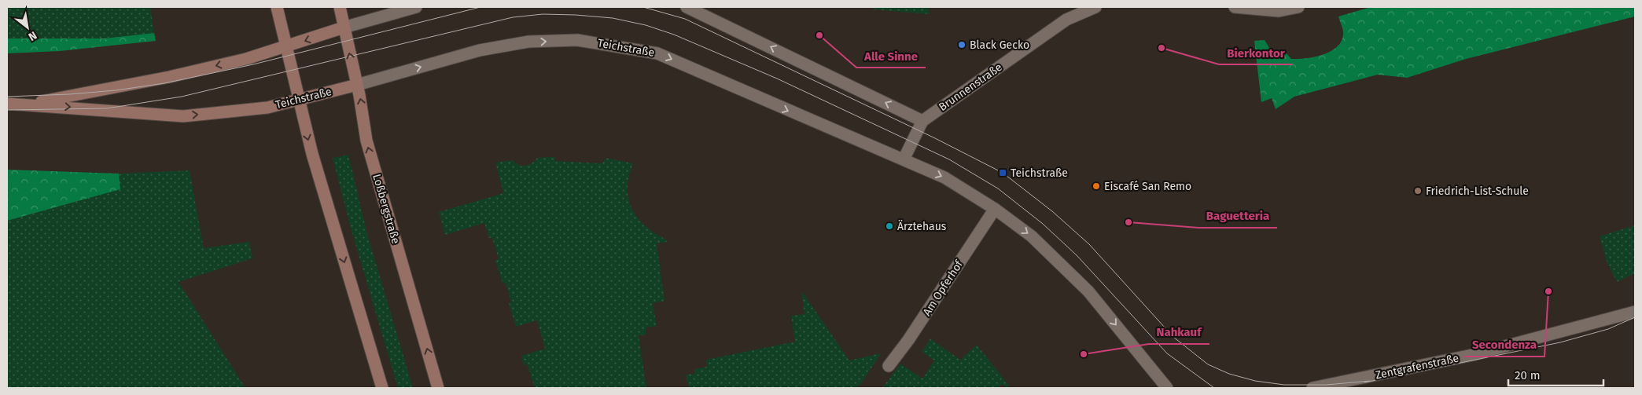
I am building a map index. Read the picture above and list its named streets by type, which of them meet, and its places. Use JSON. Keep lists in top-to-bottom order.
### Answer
{
  "streets": {
    "main road": ["Teichstraße", "Loßbergstraße"],
    "street": ["Brunnenstraße", "Am Opferhof", "Zentgrafenstraße"]
  },
  "crossings": [
    ["Teichstraße", "Brunnenstraße"],
    ["Teichstraße", "Loßbergstraße"],
    ["Teichstraße", "Am Opferhof"]
  ],
  "places": {
    "other": [
      "Alle Sinne",
      "Black Gecko",
      "Bierkontor",
      "Eiscafé San Remo",
      "Friedrich-List-Schule",
      "Baguetteria",
      "Ärztehaus",
      "Secondenza",
      "Nahkauf"
    ],
    "transit": ["Teichstraße"]
  },
  "scale_bar": "20 m",
  "north": "bottom right"
}
